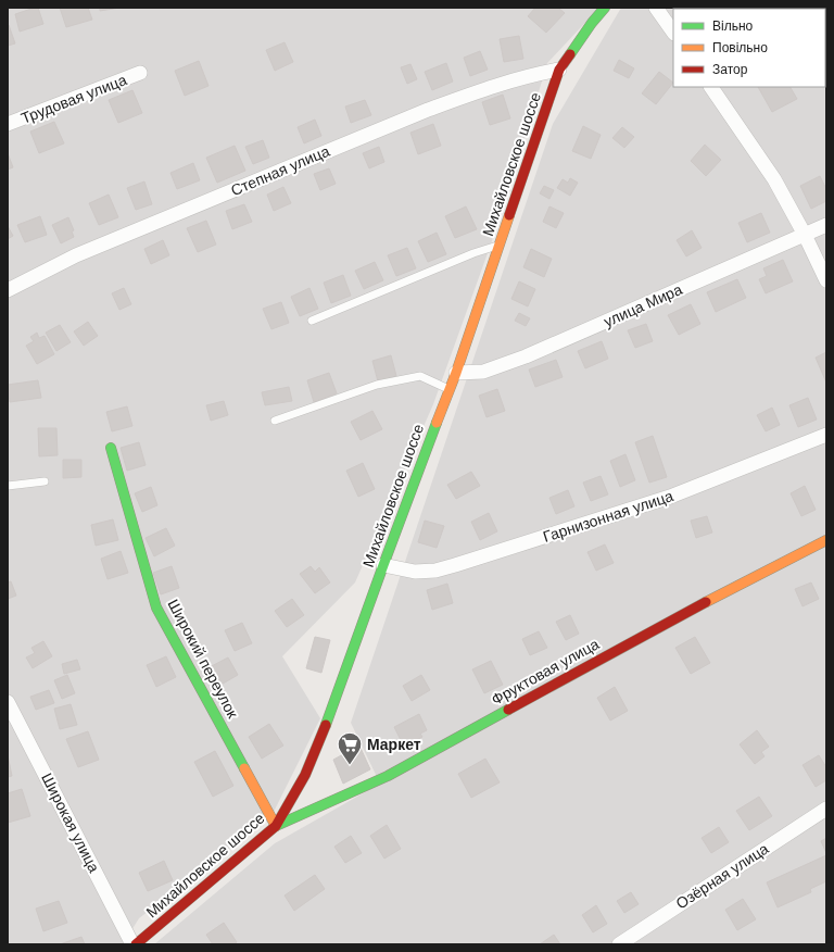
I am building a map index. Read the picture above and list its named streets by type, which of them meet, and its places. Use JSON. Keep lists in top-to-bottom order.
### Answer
{
  "streets": {
    "main road": ["Михайловское шоссе", "Широкий переулок", "Фруктовая улица"],
    "street": [
      "Трудовая улица",
      "Степная улица",
      "улица Мира",
      "Гарнизонная улица",
      "Широкая улица",
      "Озёрная улица"
    ]
  },
  "crossings": [
    ["Михайловское шоссе", "Степная улица"],
    ["Михайловское шоссе", "улица Мира"],
    ["Михайловское шоссе", "Гарнизонная улица"],
    ["Михайловское шоссе", "Широкий переулок"],
    ["Михайловское шоссе", "Фруктовая улица"],
    ["Широкий переулок", "Фруктовая улица"]
  ],
  "places": {
    "supermarket": ["Маркет"]
  },
  "legend": ["Вільно", "Повільно", "Затор"]
}
